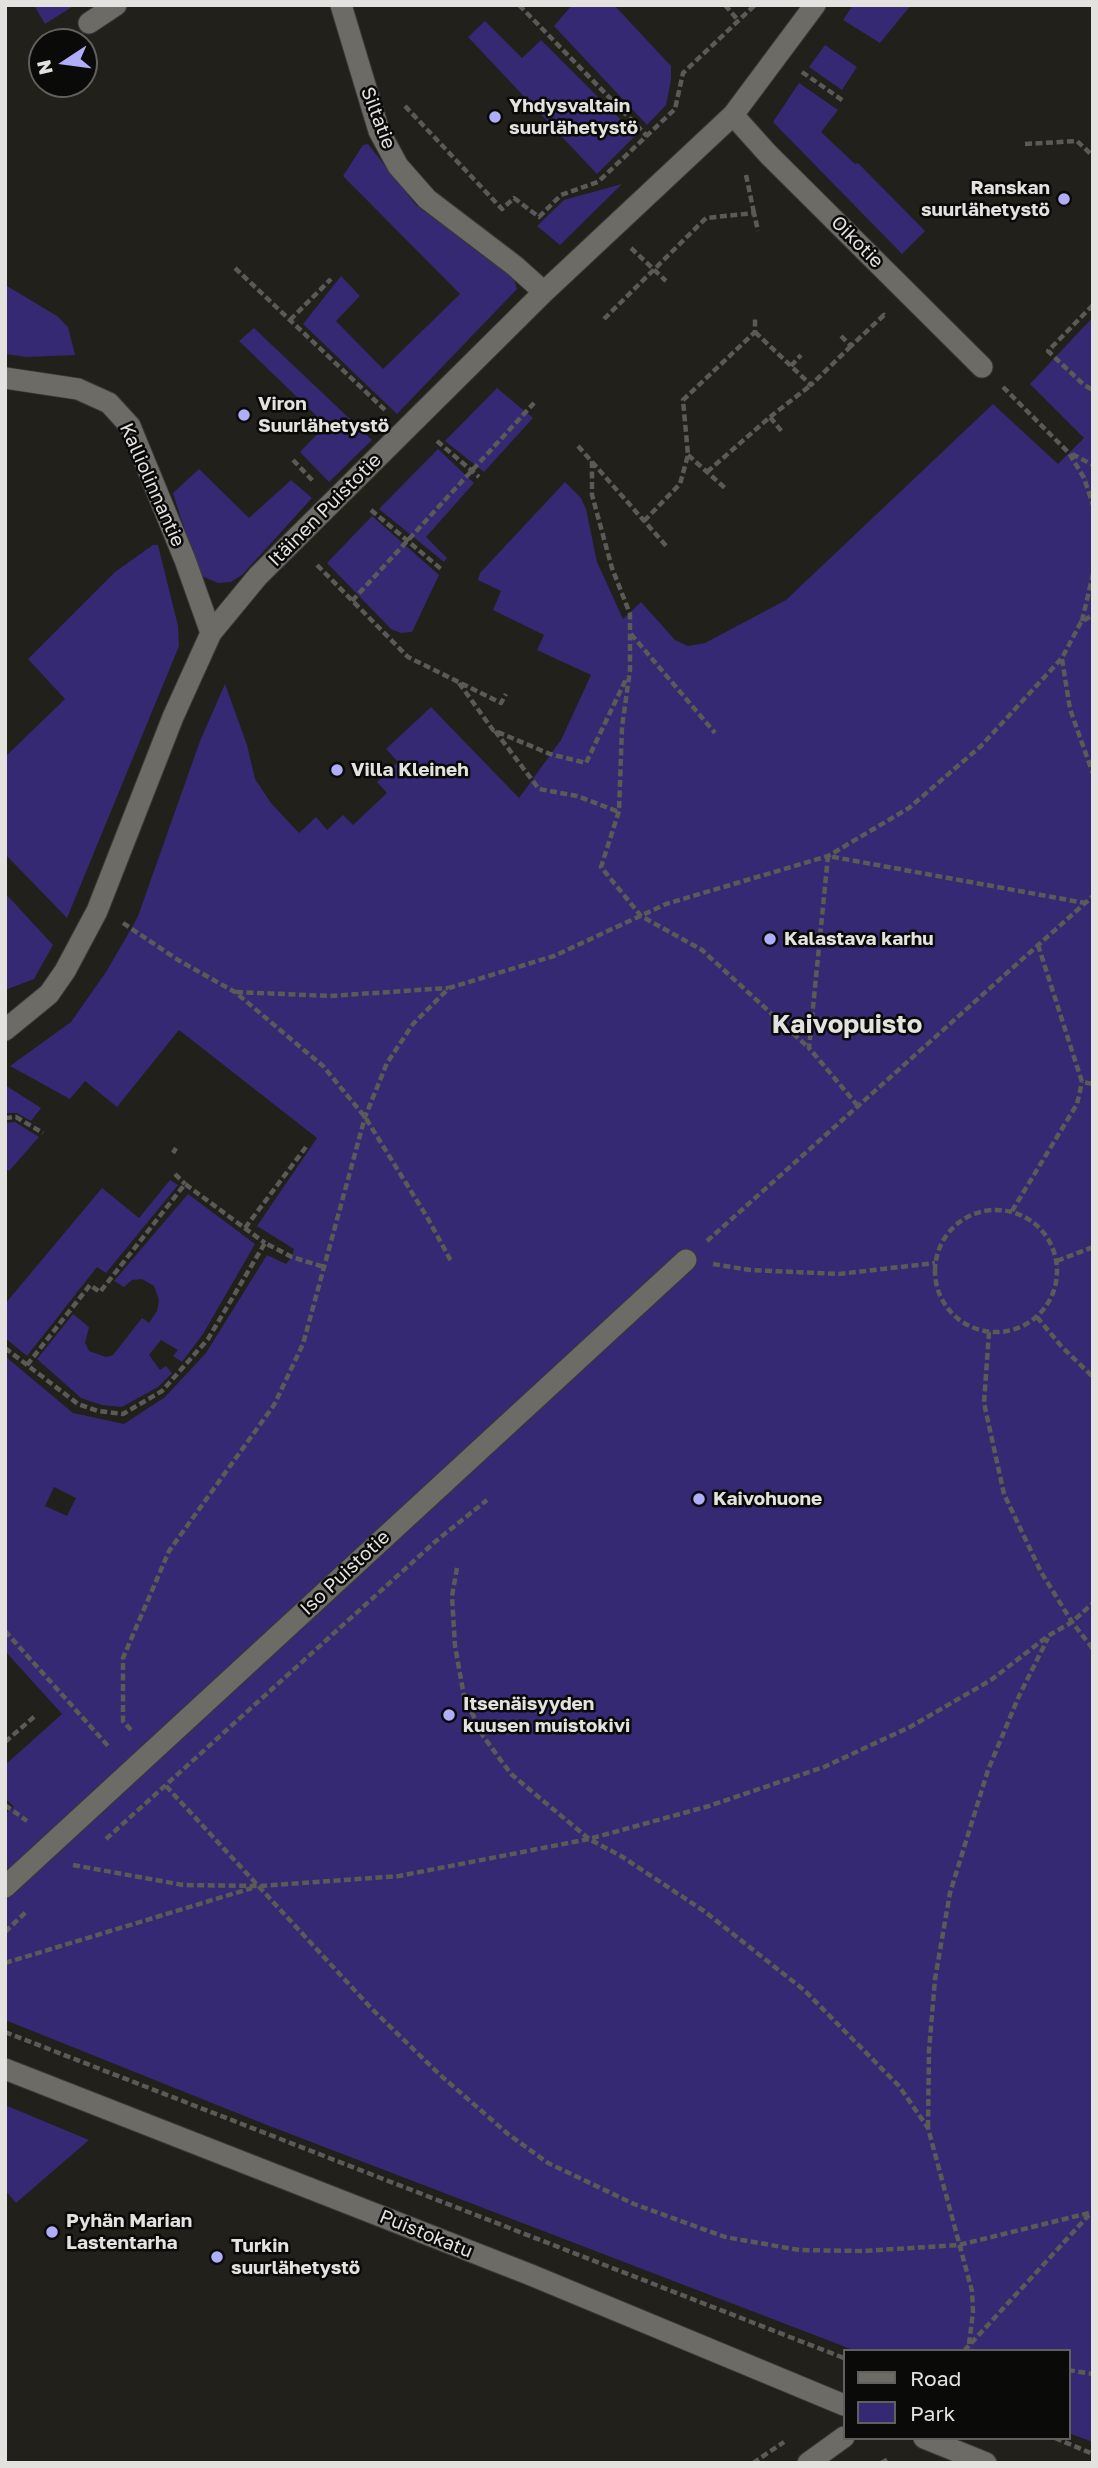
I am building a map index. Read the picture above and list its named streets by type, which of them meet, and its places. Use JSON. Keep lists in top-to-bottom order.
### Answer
{
  "streets": {
    "street": [
      "Siltatie",
      "Oikotie",
      "Kalliolinnantie",
      "Itäinen Puistotie",
      "Iso Puistotie",
      "Puistokatu"
    ]
  },
  "crossings": [
    ["Siltatie", "Itäinen Puistotie"],
    ["Oikotie", "Itäinen Puistotie"],
    ["Kalliolinnantie", "Itäinen Puistotie"]
  ],
  "districts": ["Kaivopuisto"],
  "places": [
    "Yhdysvaltain suurlähetystö",
    "Ranskan suurlähetystö",
    "Viron Suurlähetystö",
    "Villa Kleineh",
    "Kalastava karhu",
    "Kaivohuone",
    "Itsenäisyyden kuusen muistokivi",
    "Pyhän Marian Lastentarha",
    "Turkin suurlähetystö"
  ],
  "legend": ["Road", "Park"],
  "north": "left"
}
